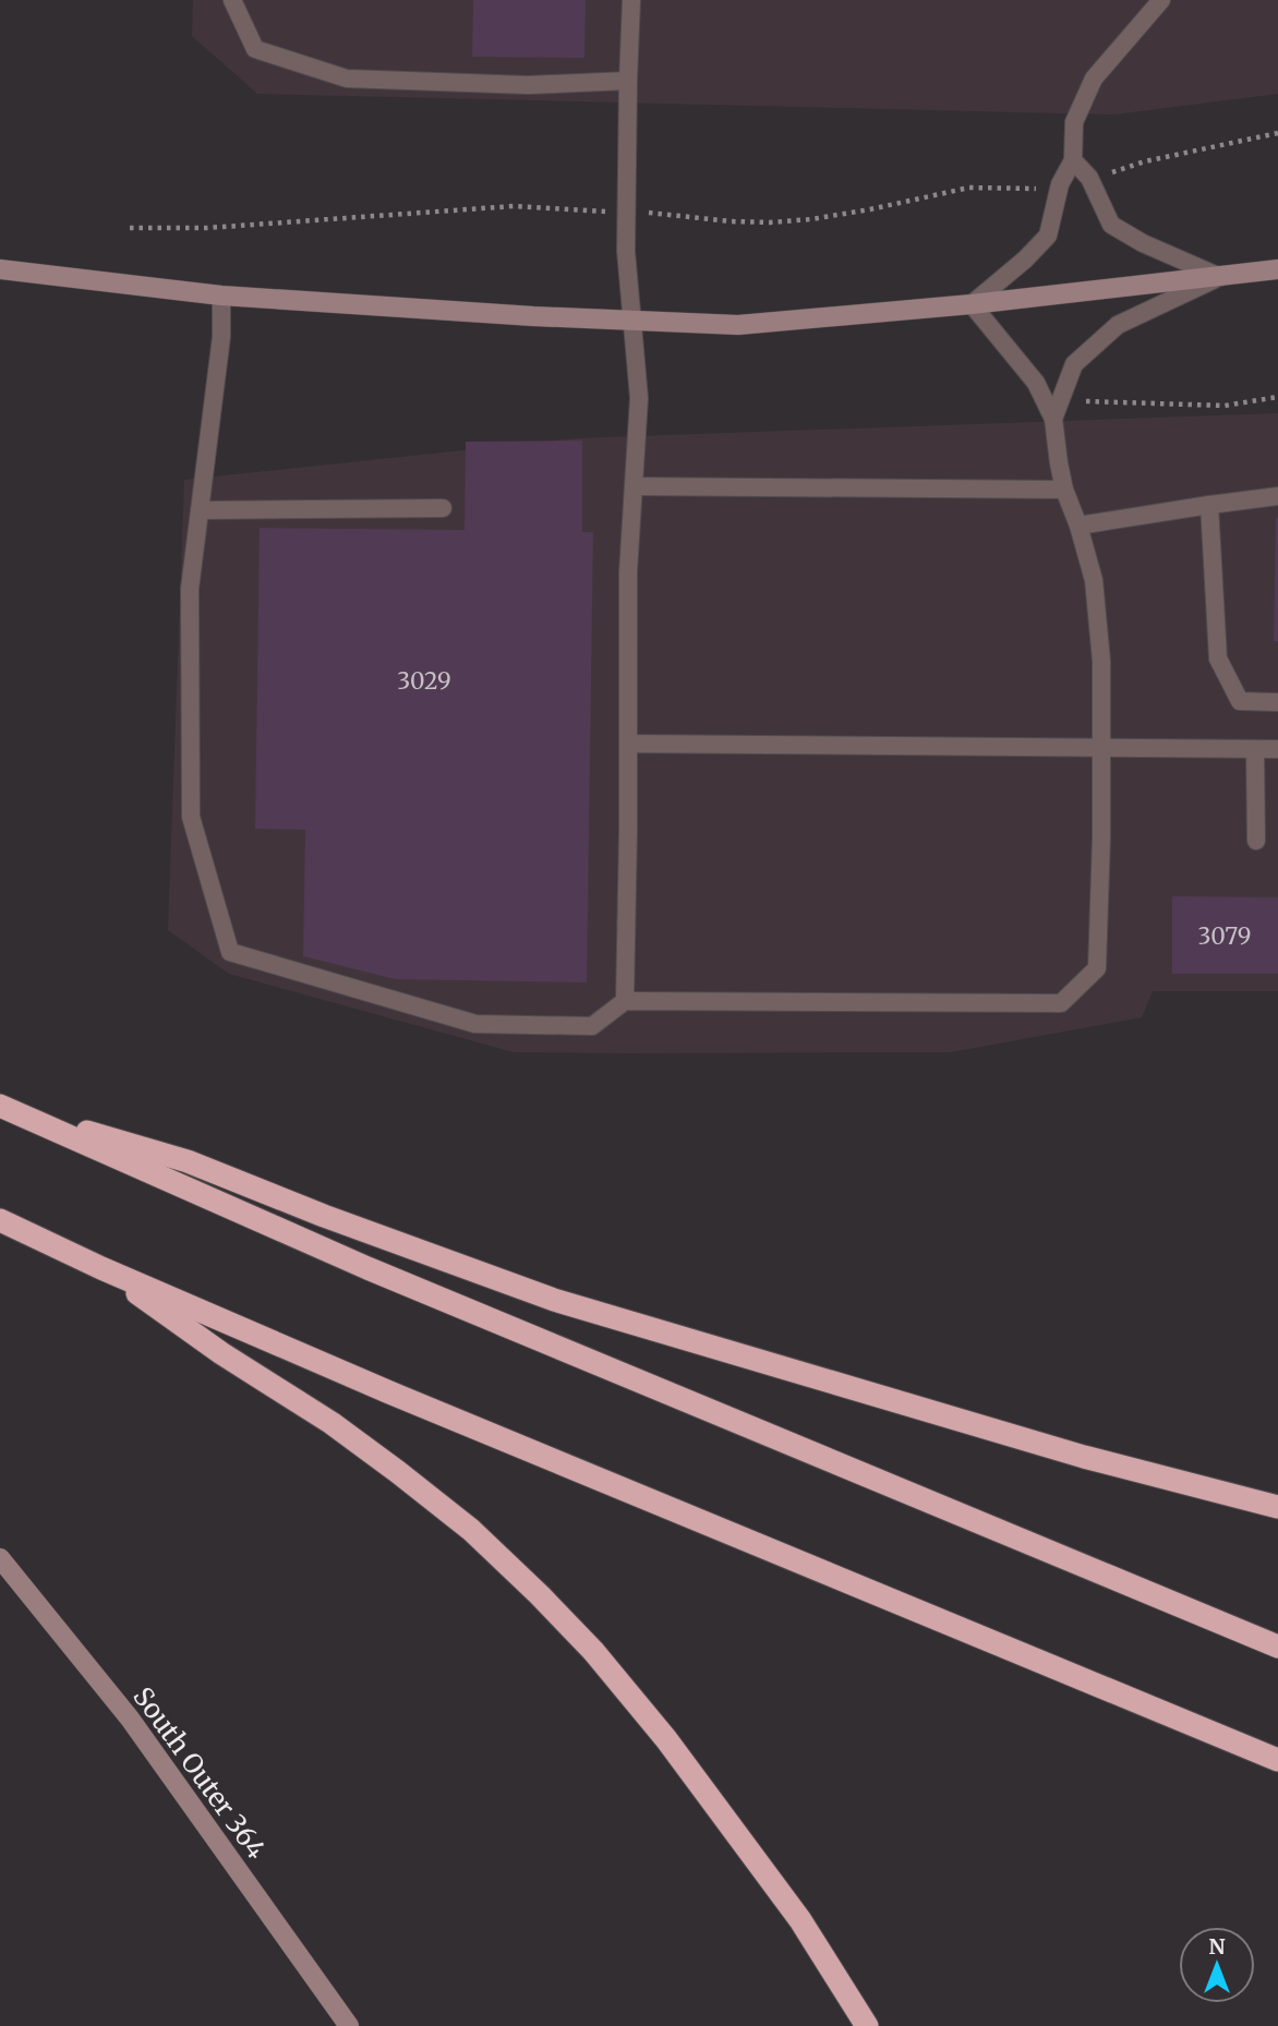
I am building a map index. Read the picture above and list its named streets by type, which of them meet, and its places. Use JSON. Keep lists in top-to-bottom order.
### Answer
{
  "streets": {
    "main road": ["South Outer 364"]
  },
  "house_numbers": ["3029", "3079"],
  "north": "top"
}
